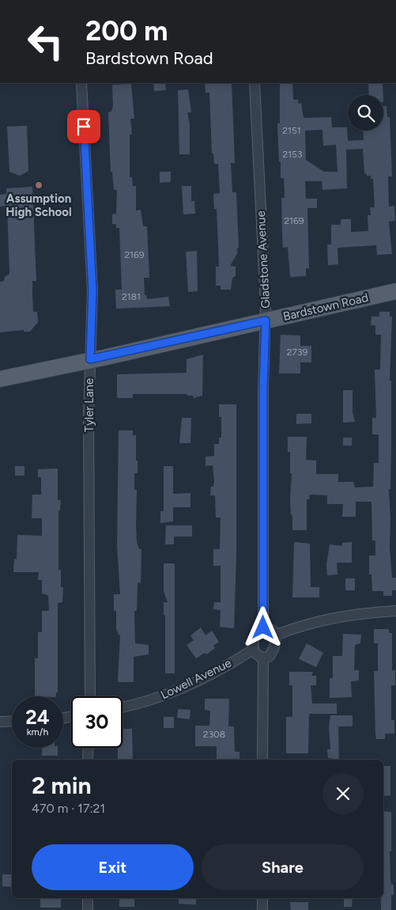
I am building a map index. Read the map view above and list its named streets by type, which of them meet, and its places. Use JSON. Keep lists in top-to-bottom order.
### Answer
{
  "streets": {
    "main road": ["Bardstown Road"],
    "street": ["Gladstone Avenue", "Tyler Lane", "Lowell Avenue"]
  },
  "crossings": [
    ["Gladstone Avenue", "Bardstown Road"],
    ["Gladstone Avenue", "Lowell Avenue"],
    ["Bardstown Road", "Tyler Lane"]
  ],
  "places": ["Assumption High School"],
  "house_numbers": [
    "2151",
    "2153",
    "2169",
    "2169",
    "2181",
    "2739",
    "2308"
  ],
  "page": {
    "turn": ["200 m", "Bardstown Road"],
    "speed": "24 km/h",
    "limit": "30",
    "heading": ["2 min", "470 m · 17:21"],
    "buttons": ["Exit", "Share"]
  }
}
